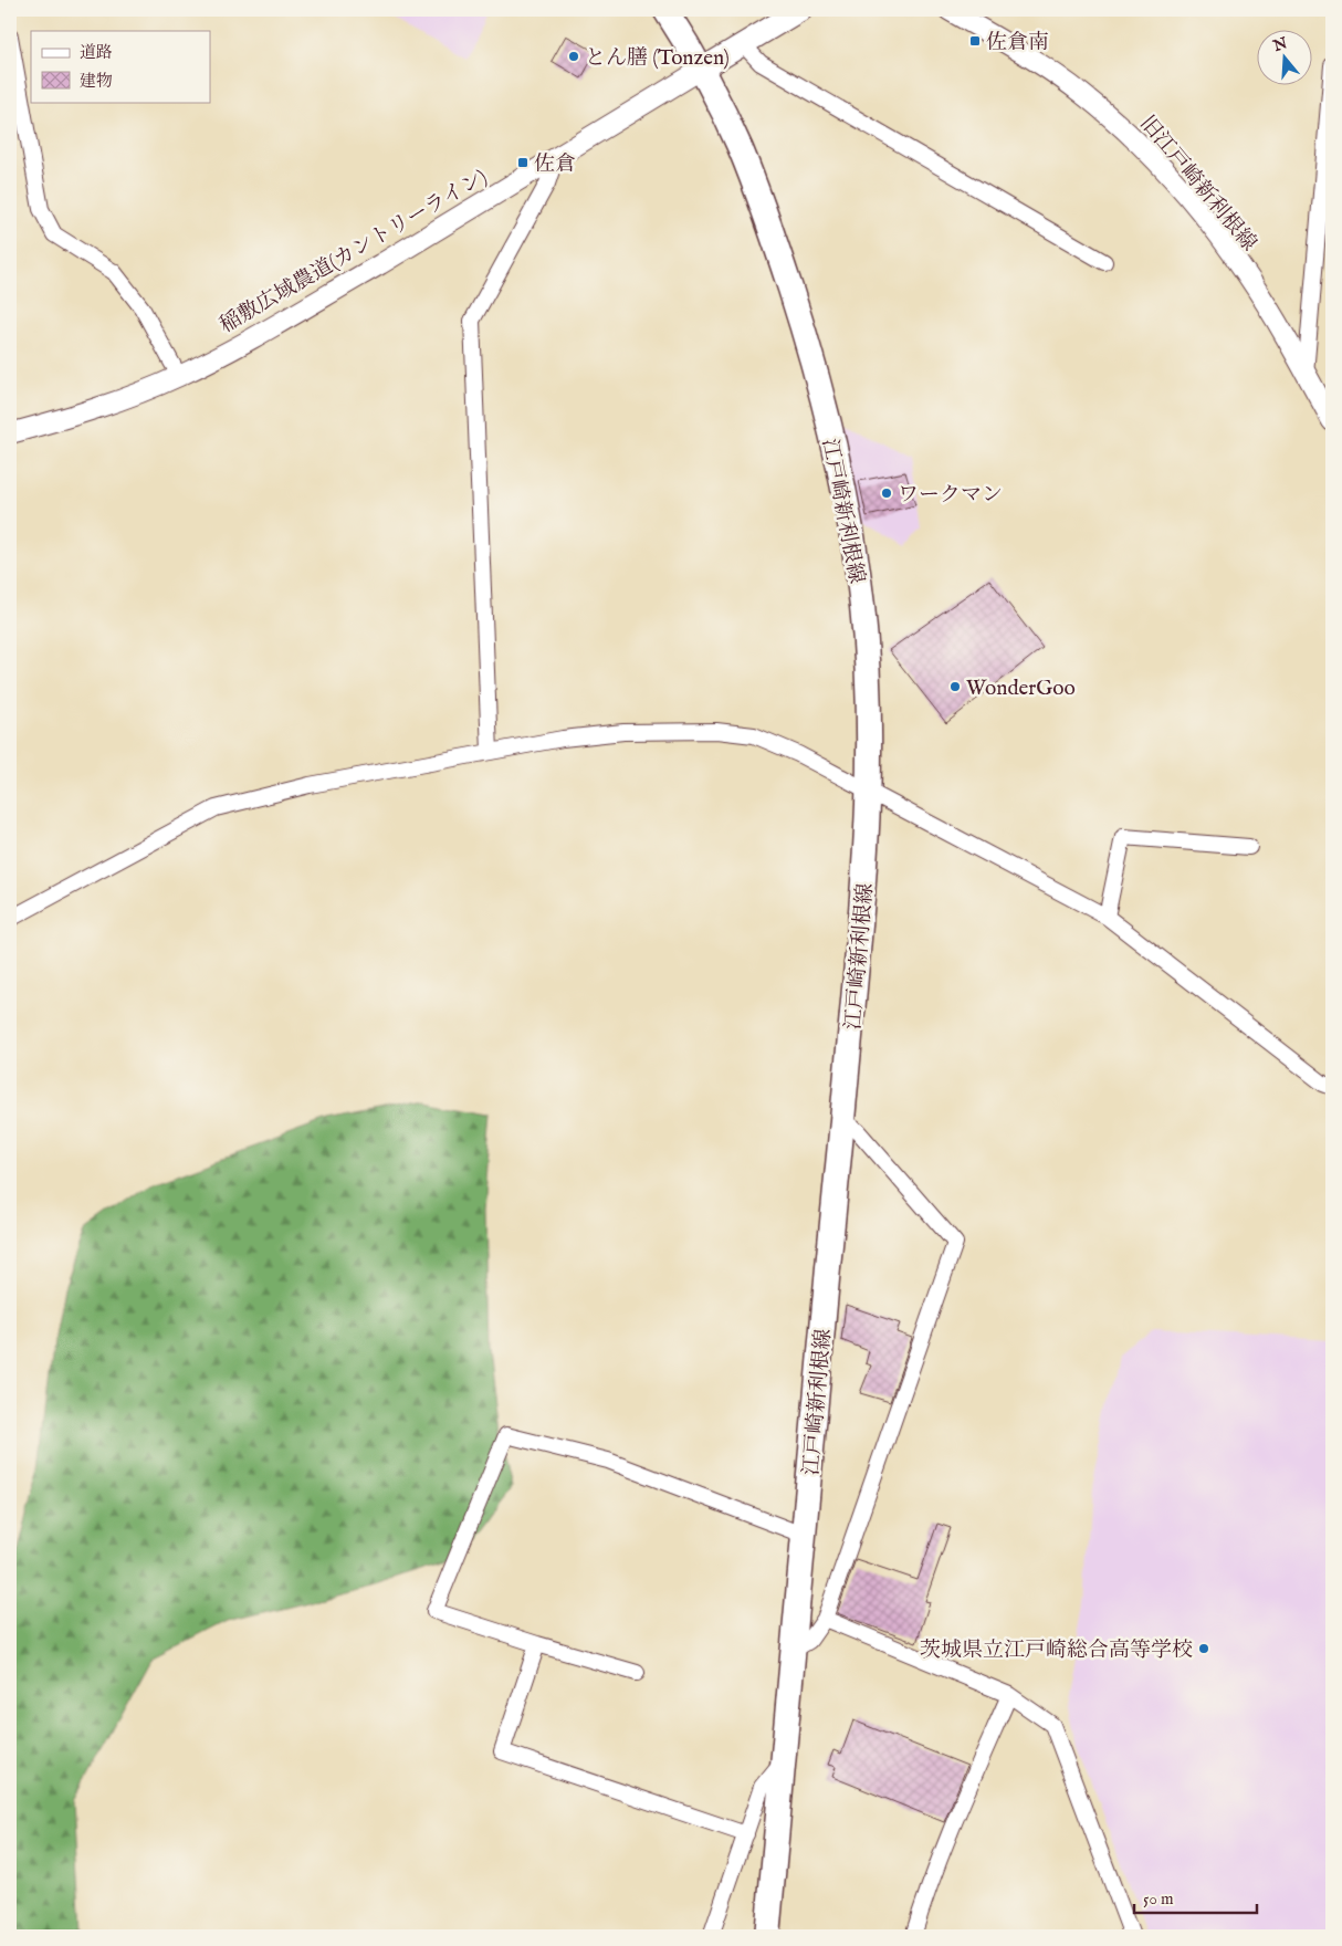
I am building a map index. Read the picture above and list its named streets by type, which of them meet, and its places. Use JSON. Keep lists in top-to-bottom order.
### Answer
{
  "streets": {
    "main road": ["江戸崎新利根線"],
    "street": ["旧江戸崎新利根線", "稲敷広域農道(カントリーライン)"]
  },
  "crossings": [
    ["稲敷広域農道(カントリーライン)", "江戸崎新利根線"]
  ],
  "places": {
    "transit": ["佐倉南", "佐倉"],
    "other": [
      "とん膳 (Tonzen)",
      "ワークマン",
      "WonderGoo",
      "茨城県立江戸崎総合高等学校"
    ]
  },
  "legend": ["道路", "建物"],
  "scale_bar": "50 m",
  "north": "top"
}
